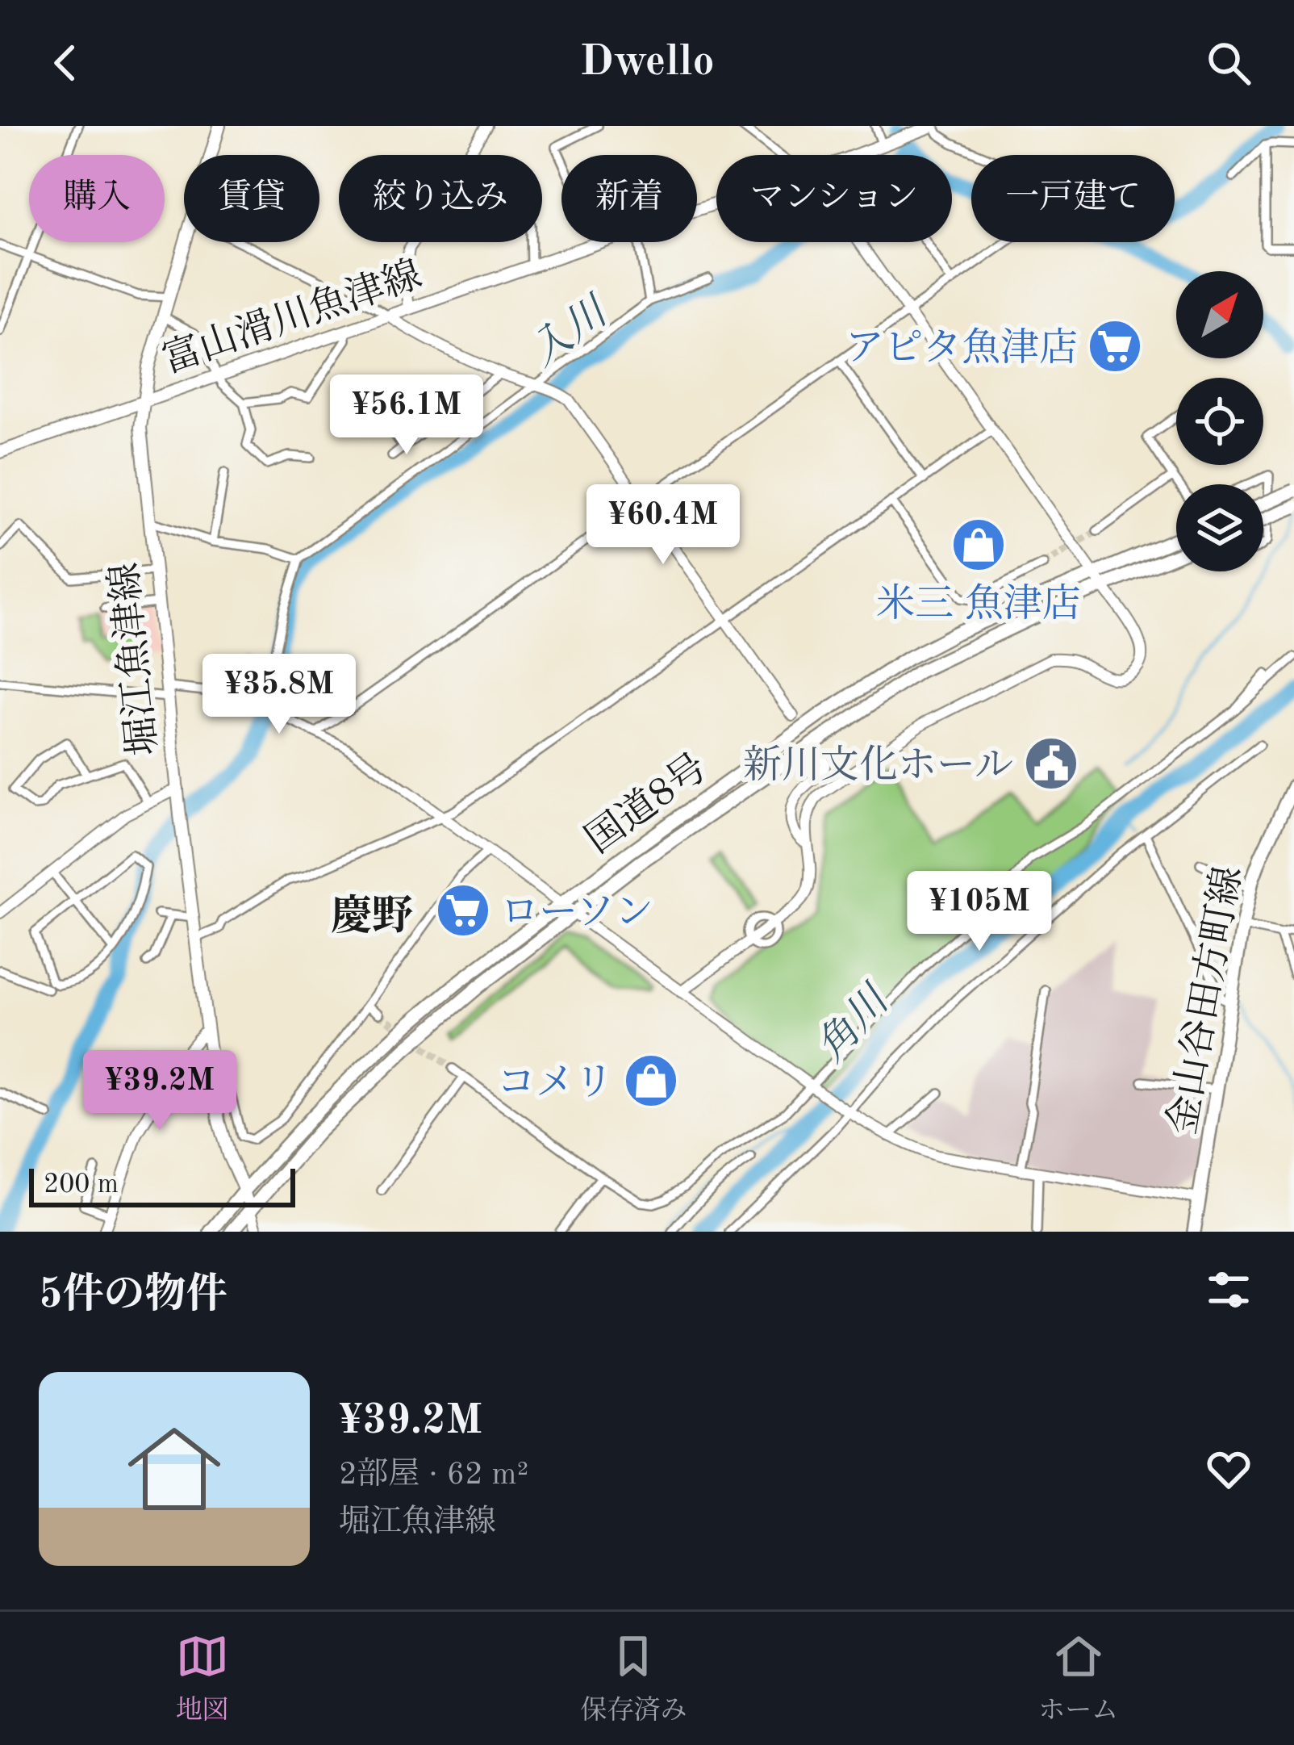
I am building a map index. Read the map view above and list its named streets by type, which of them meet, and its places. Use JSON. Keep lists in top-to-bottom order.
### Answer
{
  "streets": {
    "main road": [
      "富山滑川魚津線",
      "堀江魚津線",
      "国道8号",
      "金山谷田方町線"
    ]
  },
  "crossings": [
    ["富山滑川魚津線", "堀江魚津線"],
    ["堀江魚津線", "国道8号"]
  ],
  "districts": ["慶野"],
  "water": ["入川", "角川"],
  "places": {
    "supermarket": ["アピタ魚津店", "ローソン"],
    "shop": ["米三 魚津店", "コメリ"],
    "public building": ["新川文化ホール"]
  },
  "scale_bar": "200 m",
  "north": "top right",
  "page": {
    "header": "Dwello",
    "chip": [
      "購入",
      "賃貸",
      "絞り込み",
      "新着",
      "マンション",
      "一戸建て"
    ],
    "price": [
      "¥56.1M",
      "¥60.4M",
      "¥35.8M",
      "¥105M",
      "¥39.2M"
    ],
    "scale": "200 m",
    "heading": "5件の物件",
    "list": [
      {
        "name": "¥39.2M",
        "note": "2部屋 · 62 m² · 堀江魚津線"
      }
    ],
    "tabs": ["地図", "保存済み", "ホーム"]
  }
}
